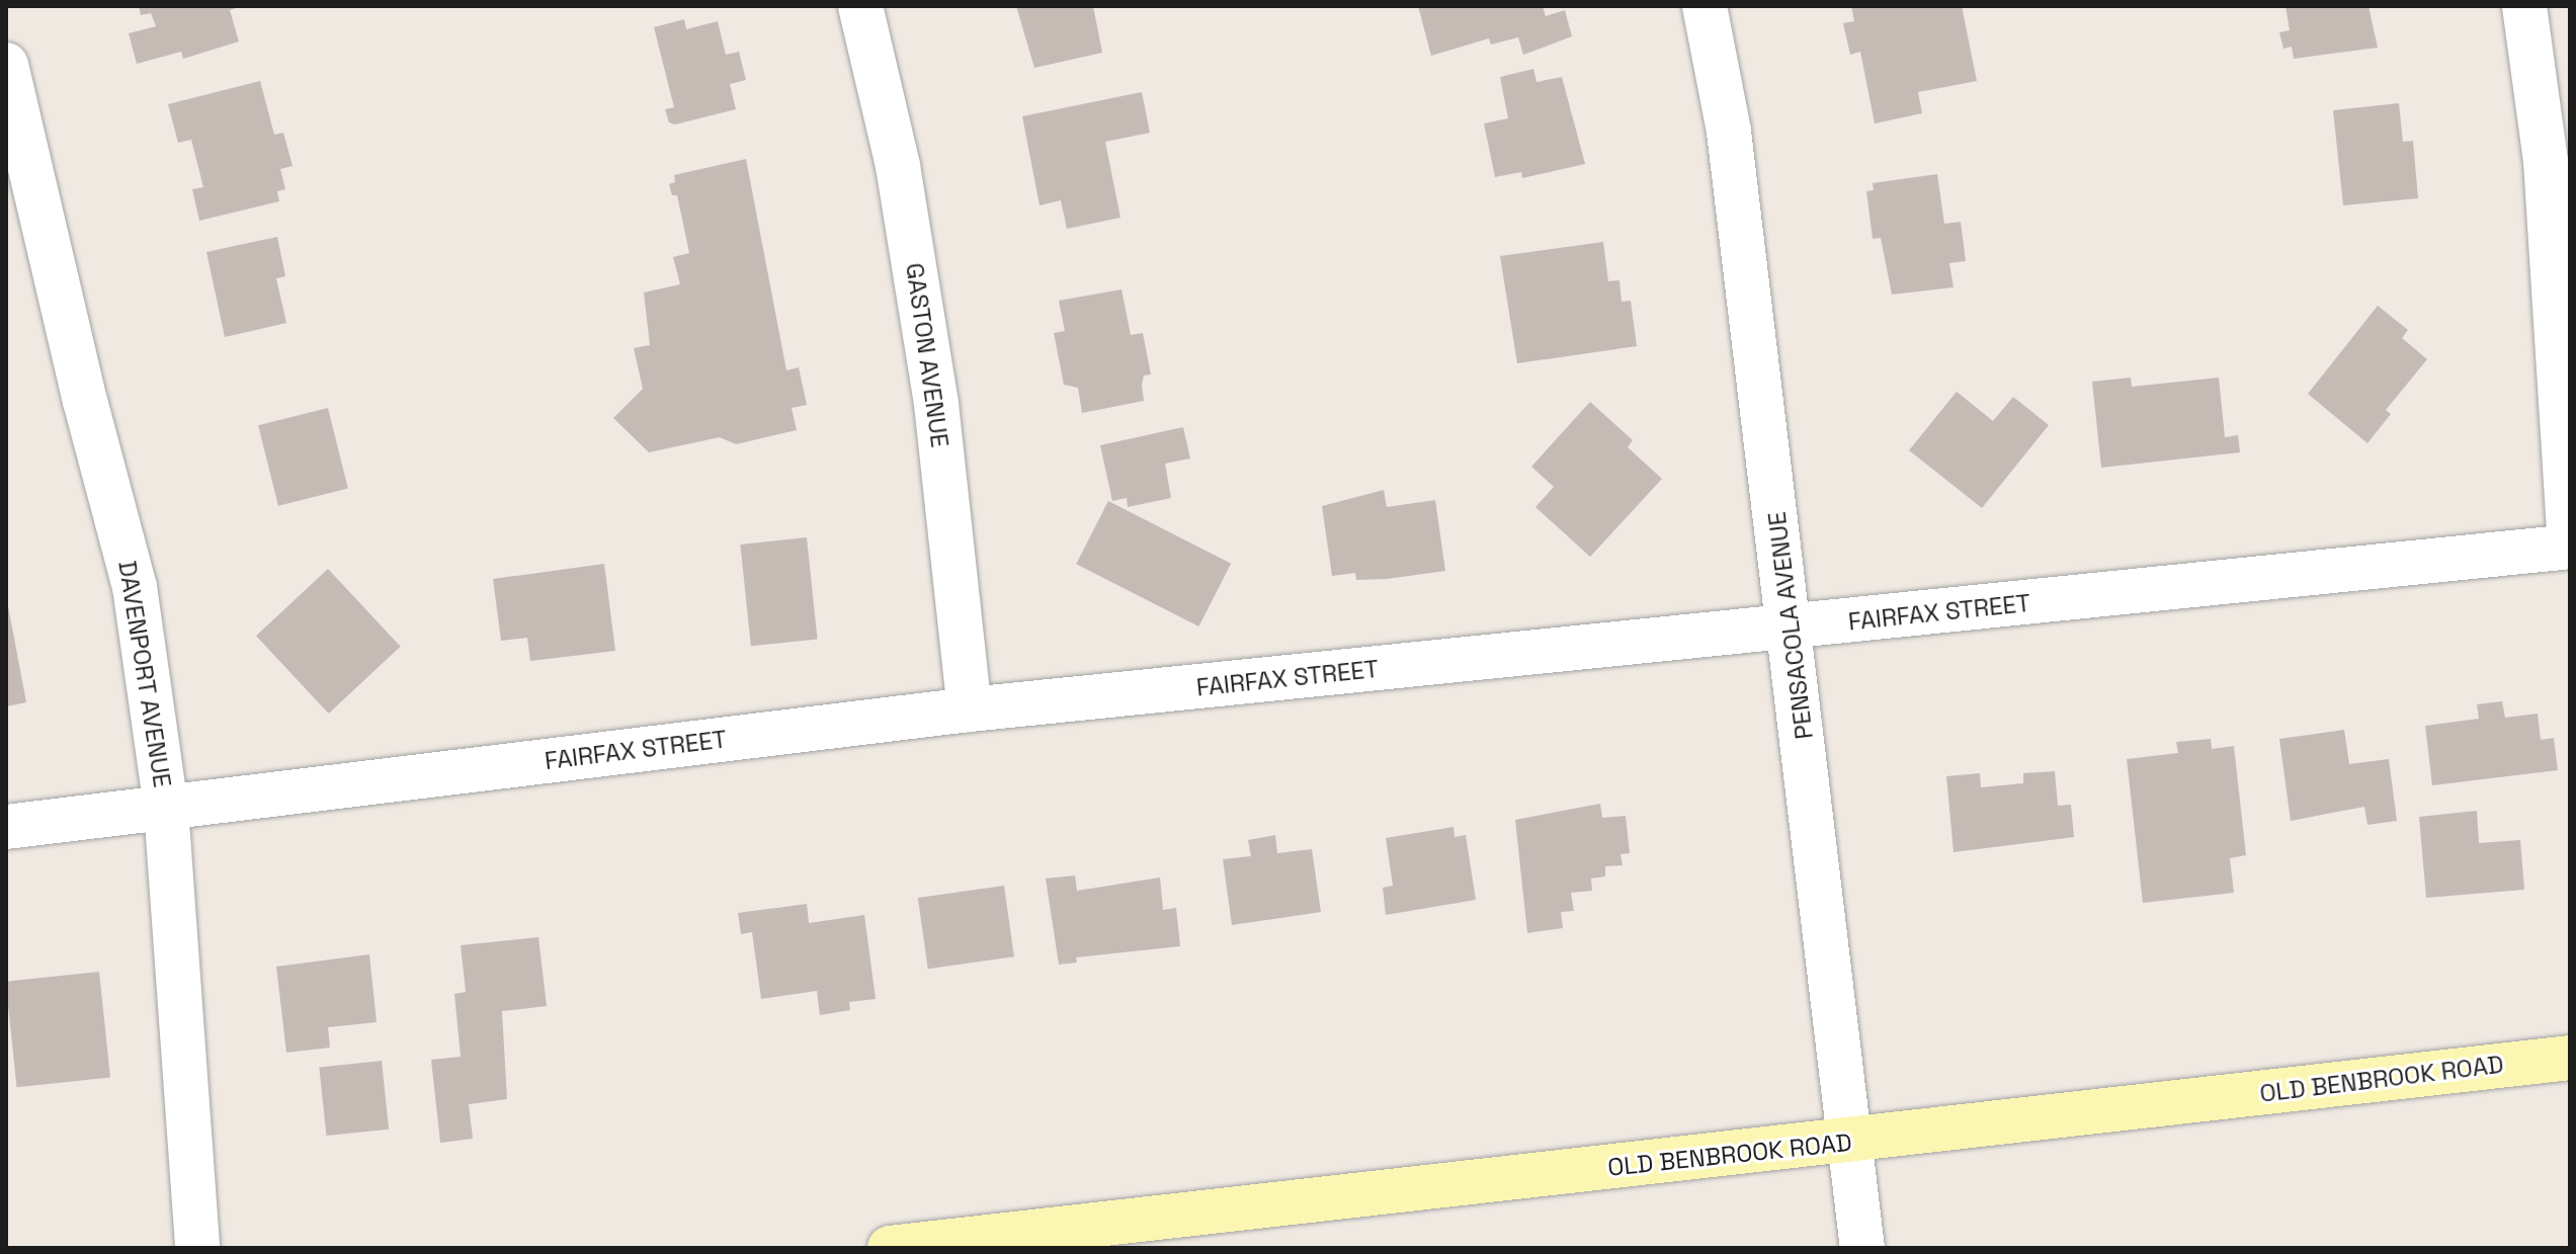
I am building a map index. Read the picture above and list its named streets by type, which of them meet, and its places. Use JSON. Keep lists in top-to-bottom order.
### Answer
{
  "streets": {
    "street": [
      "GASTON AVENUE",
      "FAIRFAX STREET",
      "PENSACOLA AVENUE",
      "DAVENPORT AVENUE",
      "OLD BENBROOK ROAD"
    ]
  },
  "crossings": [
    ["GASTON AVENUE", "FAIRFAX STREET"],
    ["FAIRFAX STREET", "PENSACOLA AVENUE"],
    ["FAIRFAX STREET", "DAVENPORT AVENUE"],
    ["PENSACOLA AVENUE", "OLD BENBROOK ROAD"]
  ]
}
